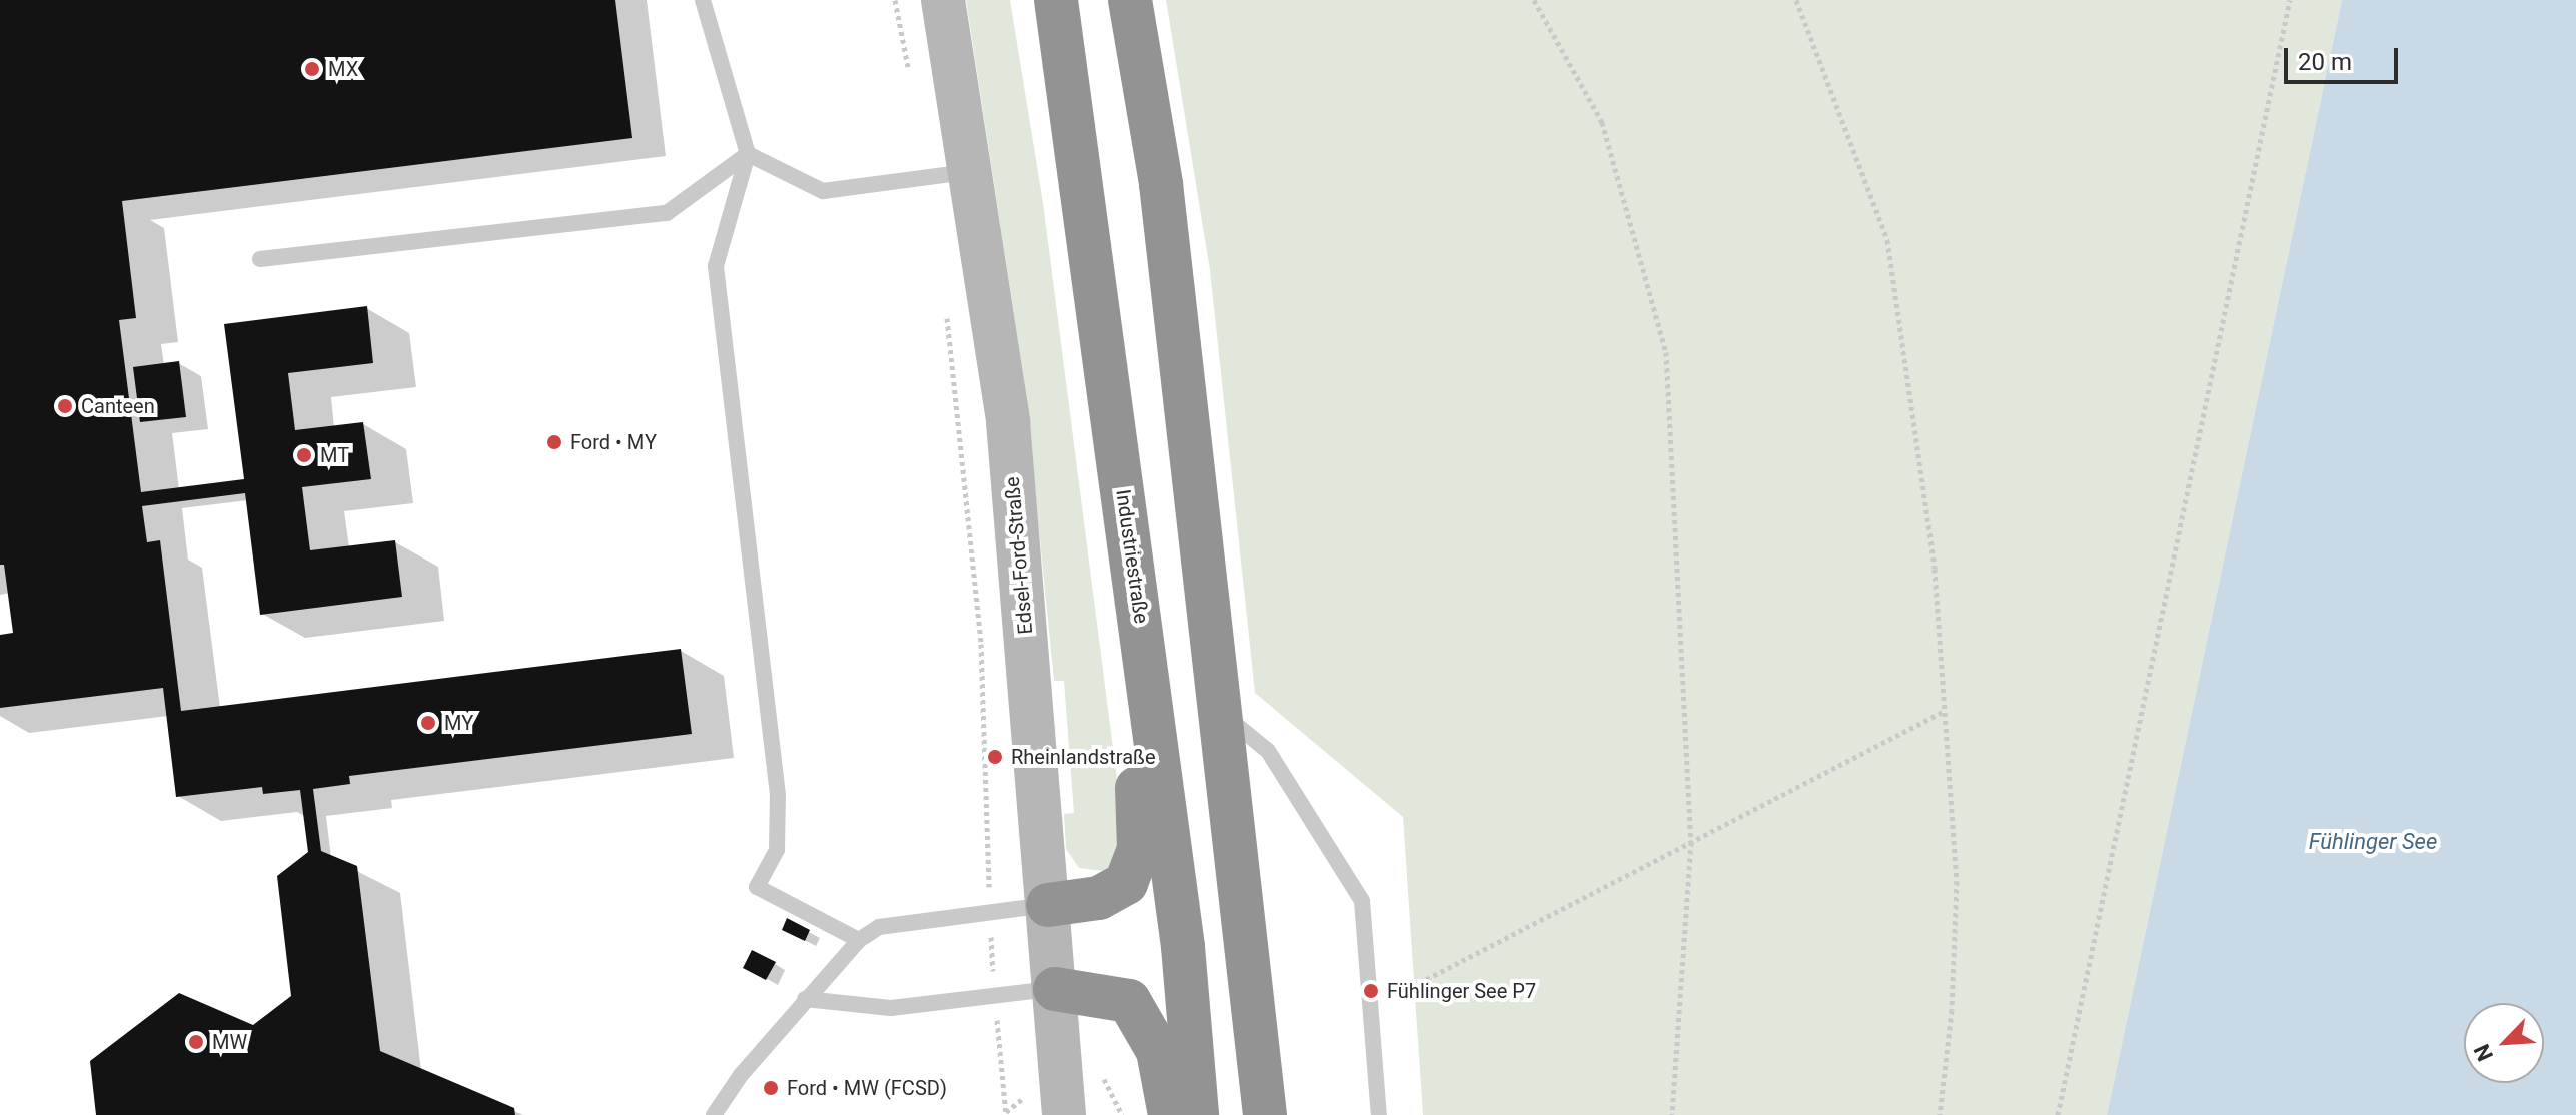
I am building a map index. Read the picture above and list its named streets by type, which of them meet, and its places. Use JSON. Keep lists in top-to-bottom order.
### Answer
{
  "streets": {
    "highway": ["Industriestraße"],
    "street": ["Edsel-Ford-Straße"]
  },
  "water": ["Fühlinger See"],
  "places": [
    "MX",
    "Canteen",
    "Ford • MY",
    "MT",
    "MY",
    "Rheinlandstraße",
    "Fühlinger See P7",
    "MW",
    "Ford • MW (FCSD)"
  ],
  "scale_bar": "20 m",
  "north": "bottom left"
}
